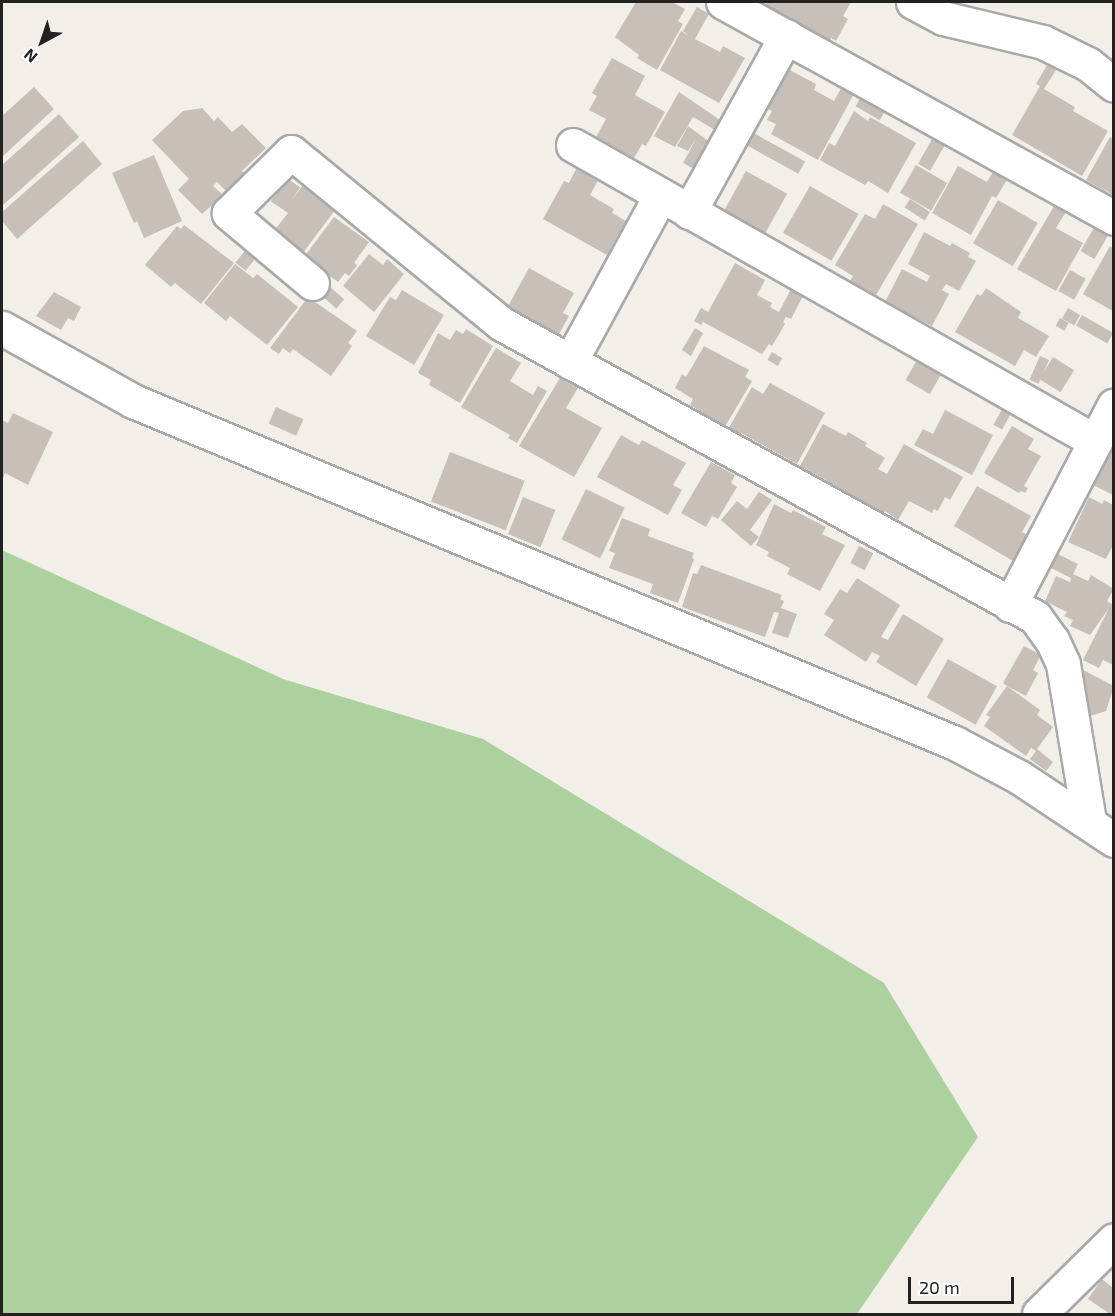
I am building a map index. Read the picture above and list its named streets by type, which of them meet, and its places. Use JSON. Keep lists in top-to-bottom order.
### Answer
{
  "scale_bar": "20 m",
  "north": "bottom left"
}
